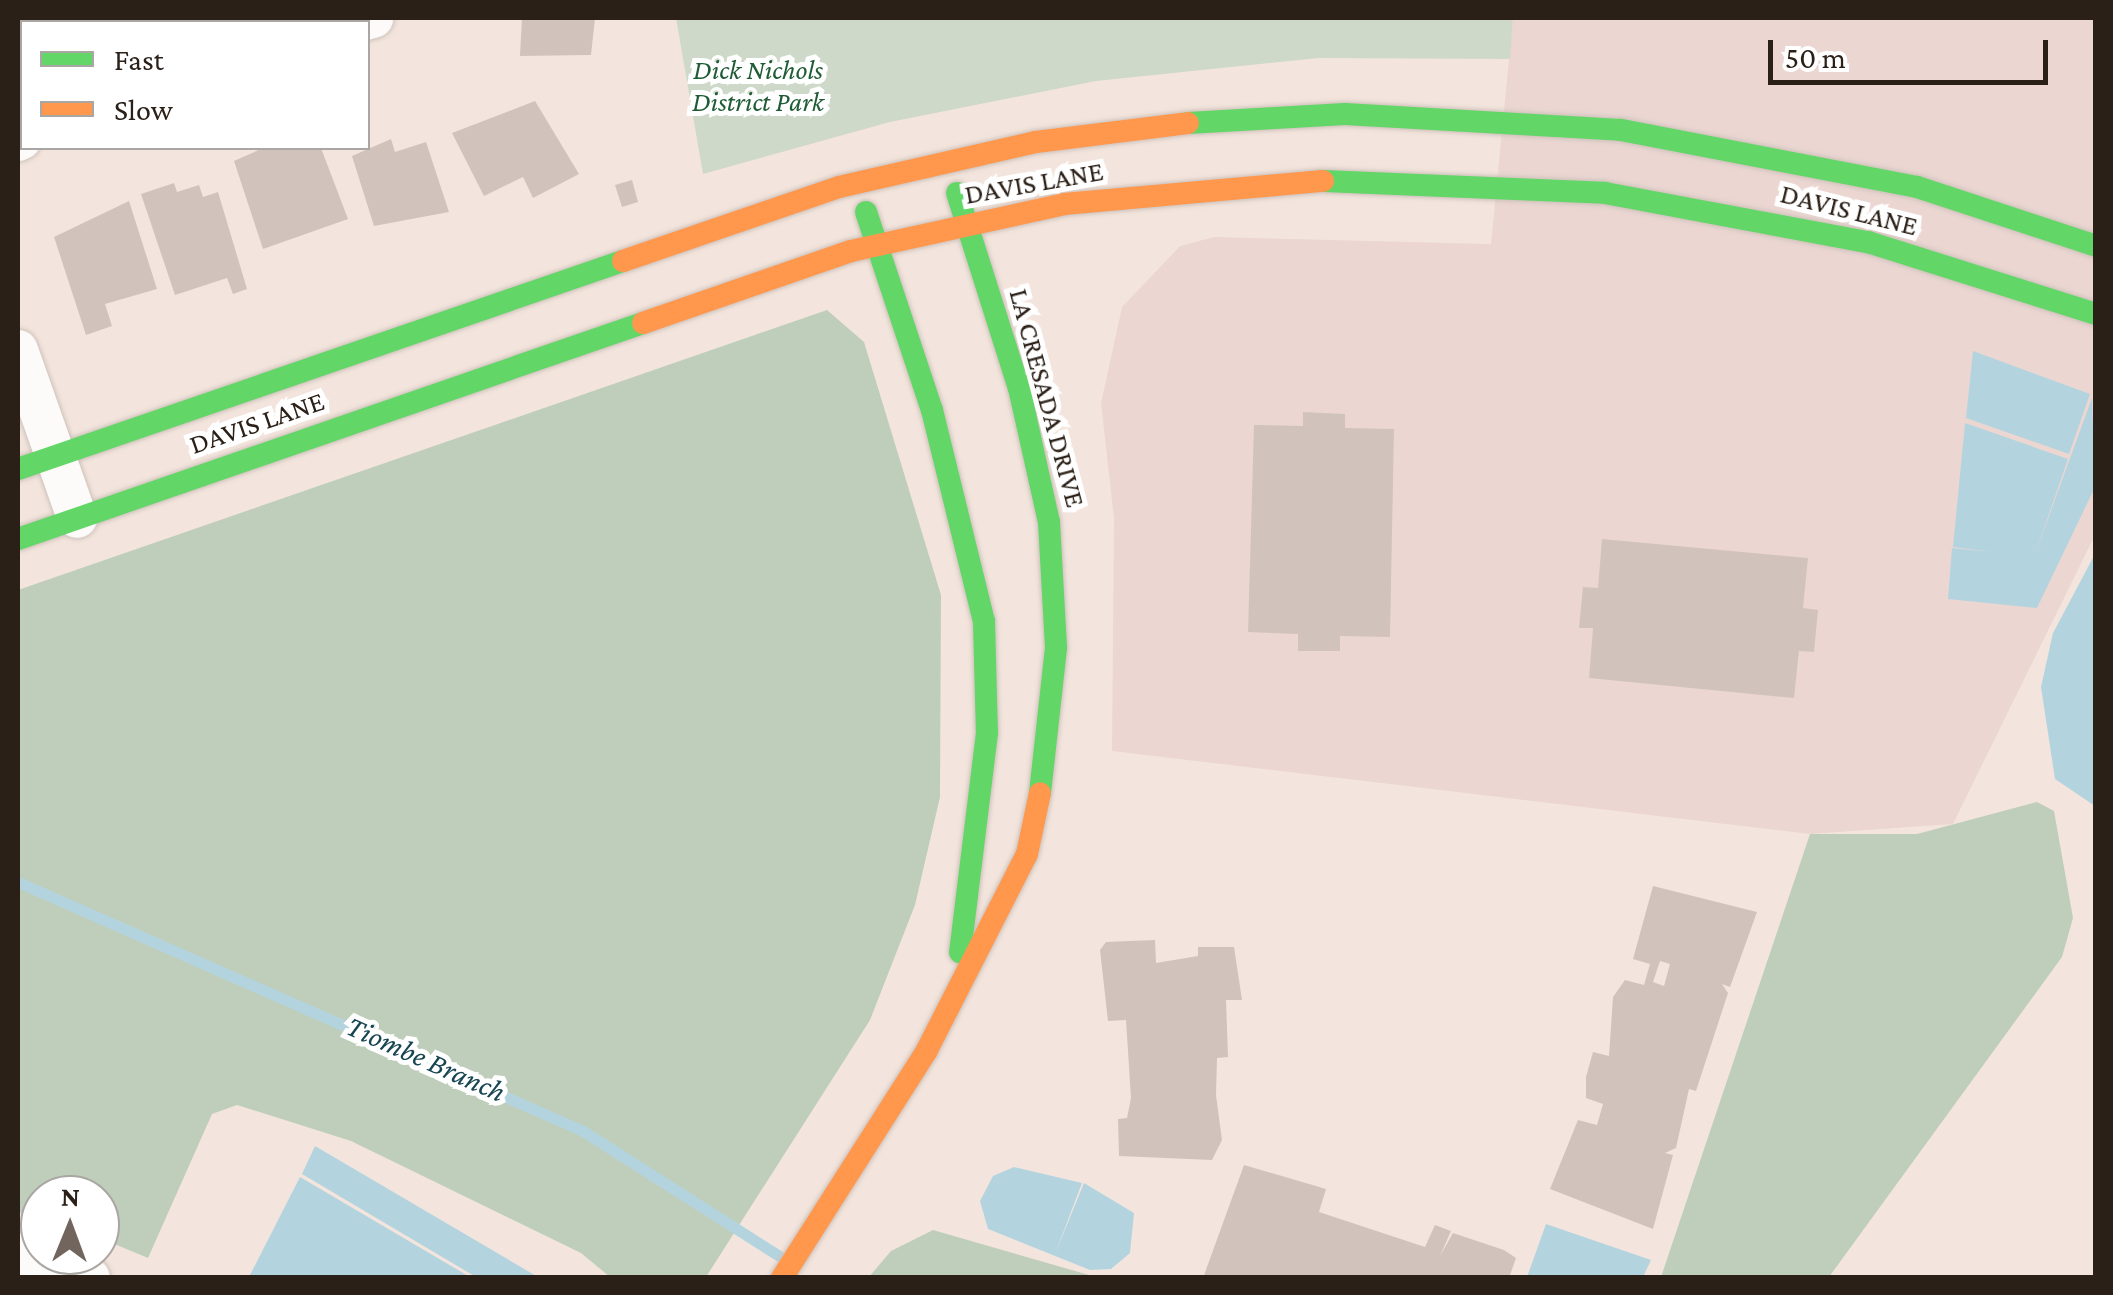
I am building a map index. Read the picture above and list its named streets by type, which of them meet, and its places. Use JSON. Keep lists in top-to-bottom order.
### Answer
{
  "streets": {
    "main road": ["DAVIS LANE", "LA CRESADA DRIVE"]
  },
  "crossings": [
    ["DAVIS LANE", "LA CRESADA DRIVE"]
  ],
  "water": ["Tiombe Branch"],
  "parks": ["Dick Nichols District Park"],
  "legend": ["Fast", "Slow"],
  "scale_bar": "50 m",
  "north": "top"
}
